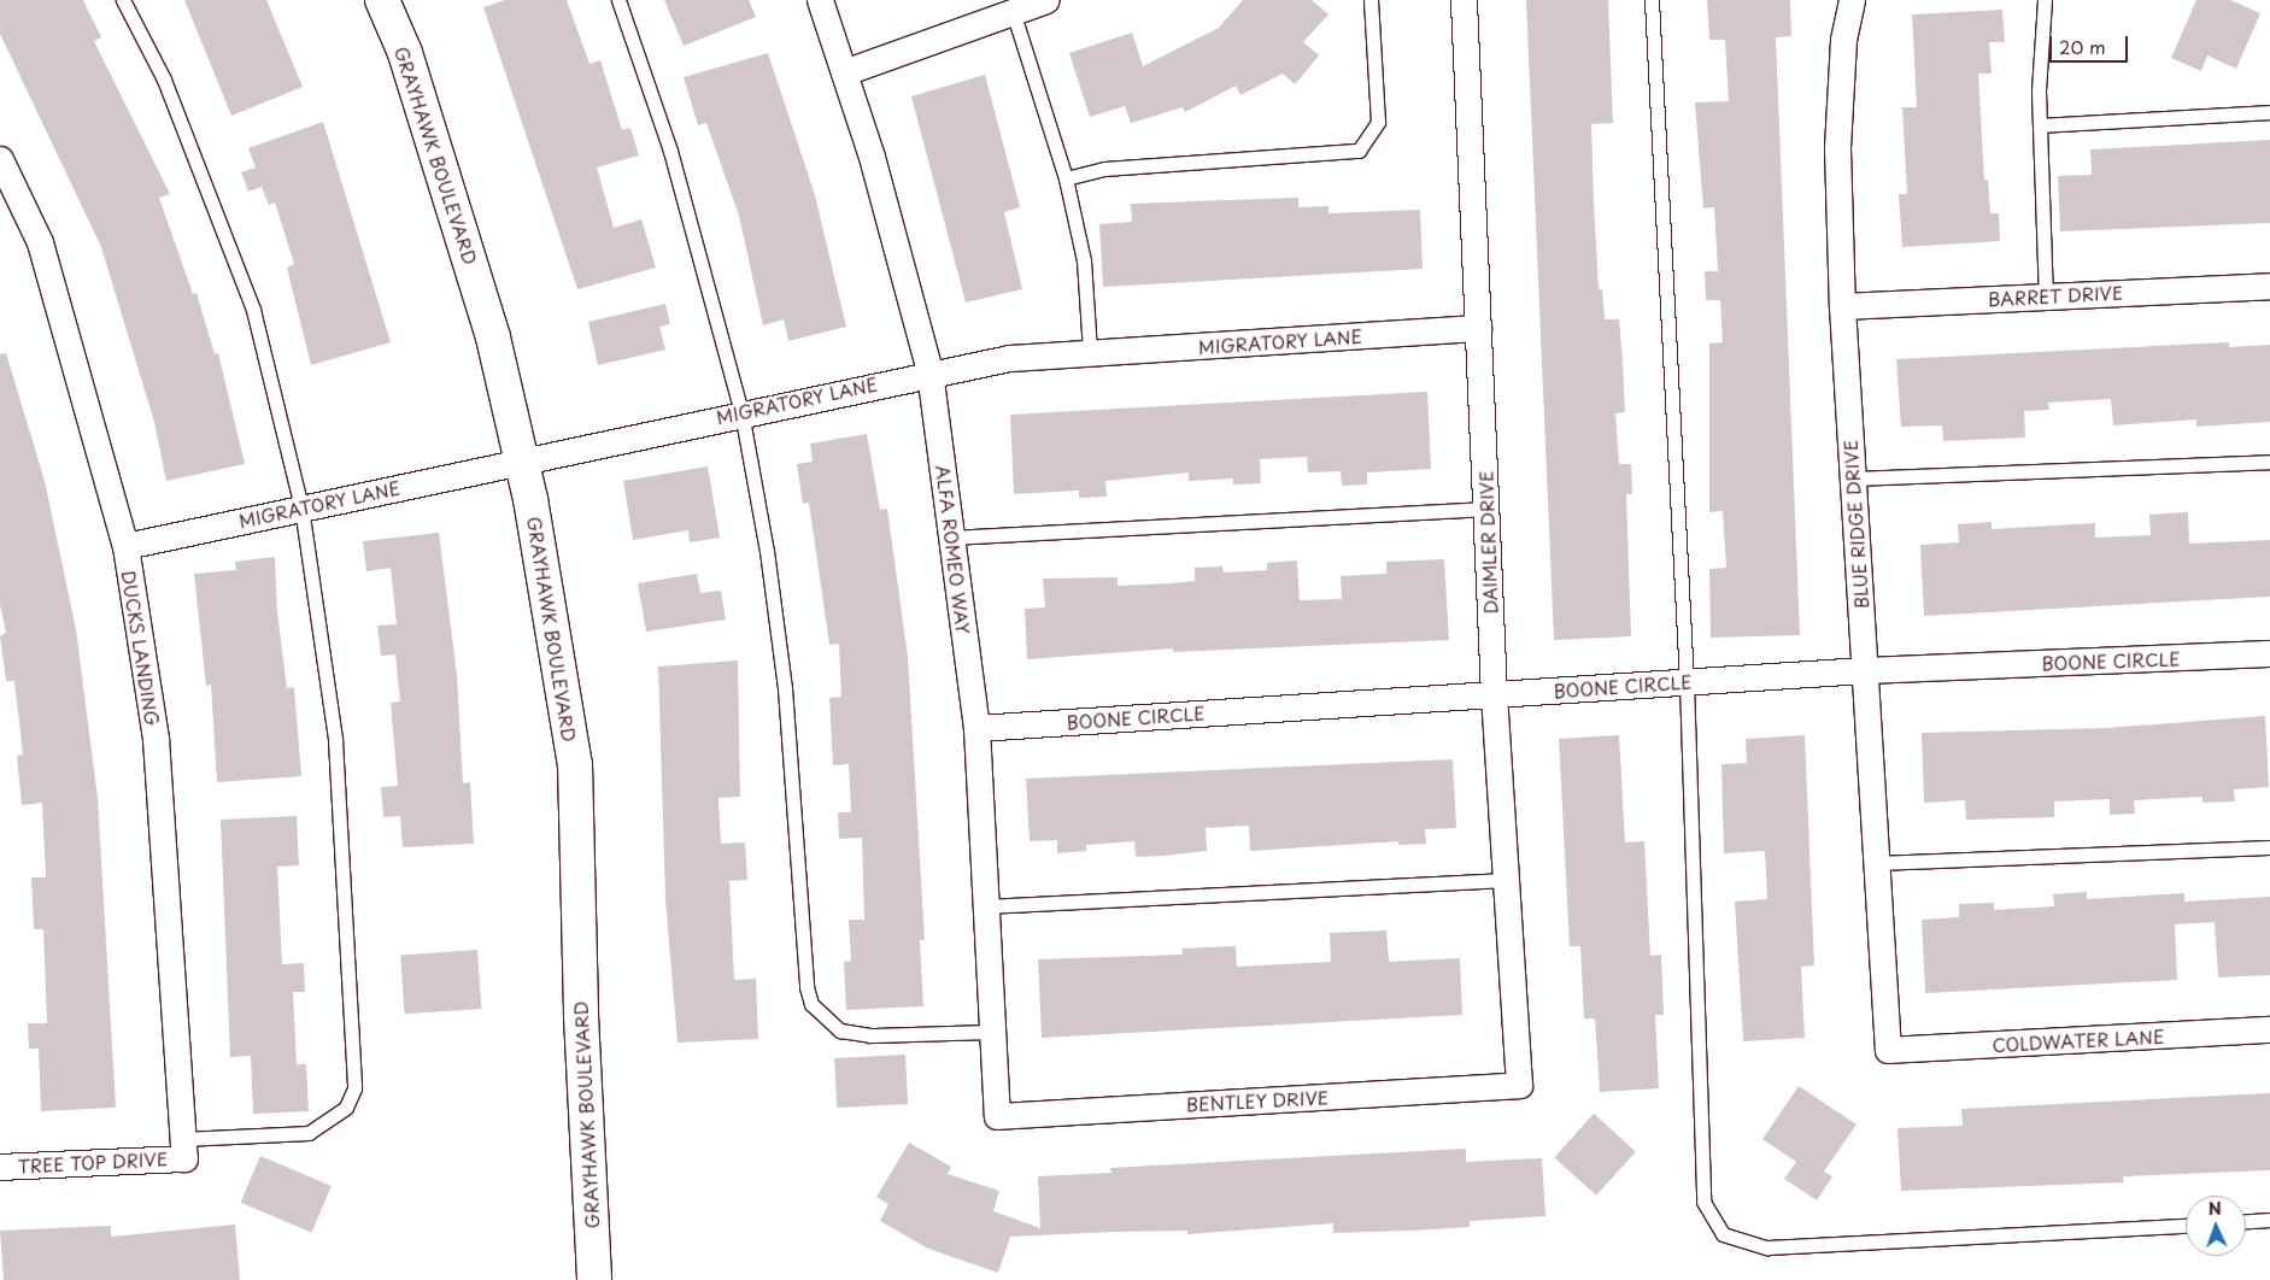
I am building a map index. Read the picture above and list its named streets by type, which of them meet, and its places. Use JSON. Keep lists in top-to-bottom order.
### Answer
{
  "streets": {
    "street": [
      "GRAYHAWK BOULEVARD",
      "BARRET DRIVE",
      "MIGRATORY LANE",
      "BLUE RIDGE DRIVE",
      "DAIMLER DRIVE",
      "ALFA ROMEO WAY",
      "DUCKS LANDING",
      "BOONE CIRCLE",
      "COLDWATER LANE",
      "BENTLEY DRIVE",
      "TREE TOP DRIVE"
    ]
  },
  "crossings": [
    ["GRAYHAWK BOULEVARD", "MIGRATORY LANE"],
    ["BARRET DRIVE", "BLUE RIDGE DRIVE"],
    ["MIGRATORY LANE", "DAIMLER DRIVE"],
    ["MIGRATORY LANE", "ALFA ROMEO WAY"],
    ["MIGRATORY LANE", "DUCKS LANDING"],
    ["BLUE RIDGE DRIVE", "BOONE CIRCLE"],
    ["BLUE RIDGE DRIVE", "COLDWATER LANE"],
    ["DAIMLER DRIVE", "BOONE CIRCLE"],
    ["DAIMLER DRIVE", "BENTLEY DRIVE"],
    ["ALFA ROMEO WAY", "BOONE CIRCLE"],
    ["ALFA ROMEO WAY", "BENTLEY DRIVE"],
    ["DUCKS LANDING", "TREE TOP DRIVE"]
  ],
  "scale_bar": "20 m",
  "north": "top"
}
